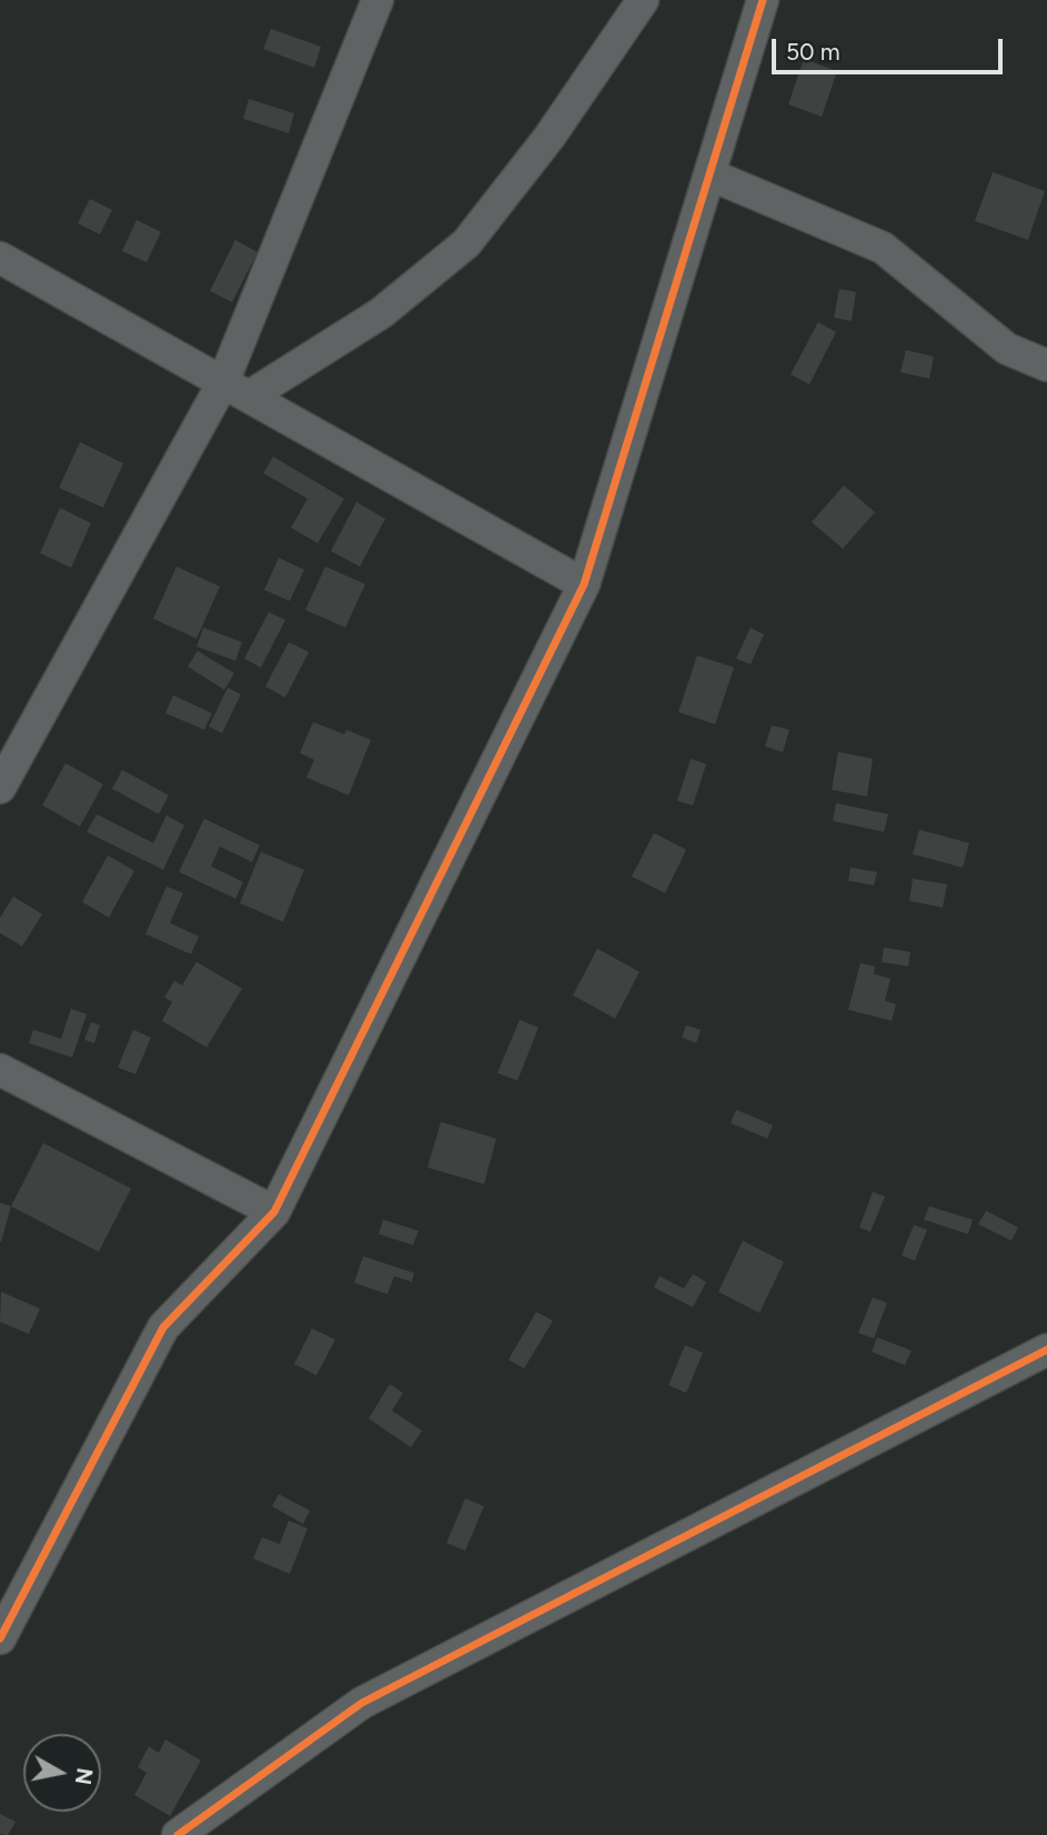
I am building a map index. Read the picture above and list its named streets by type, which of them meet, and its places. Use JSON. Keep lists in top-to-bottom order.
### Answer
{
  "scale_bar": "50 m",
  "north": "right"
}
